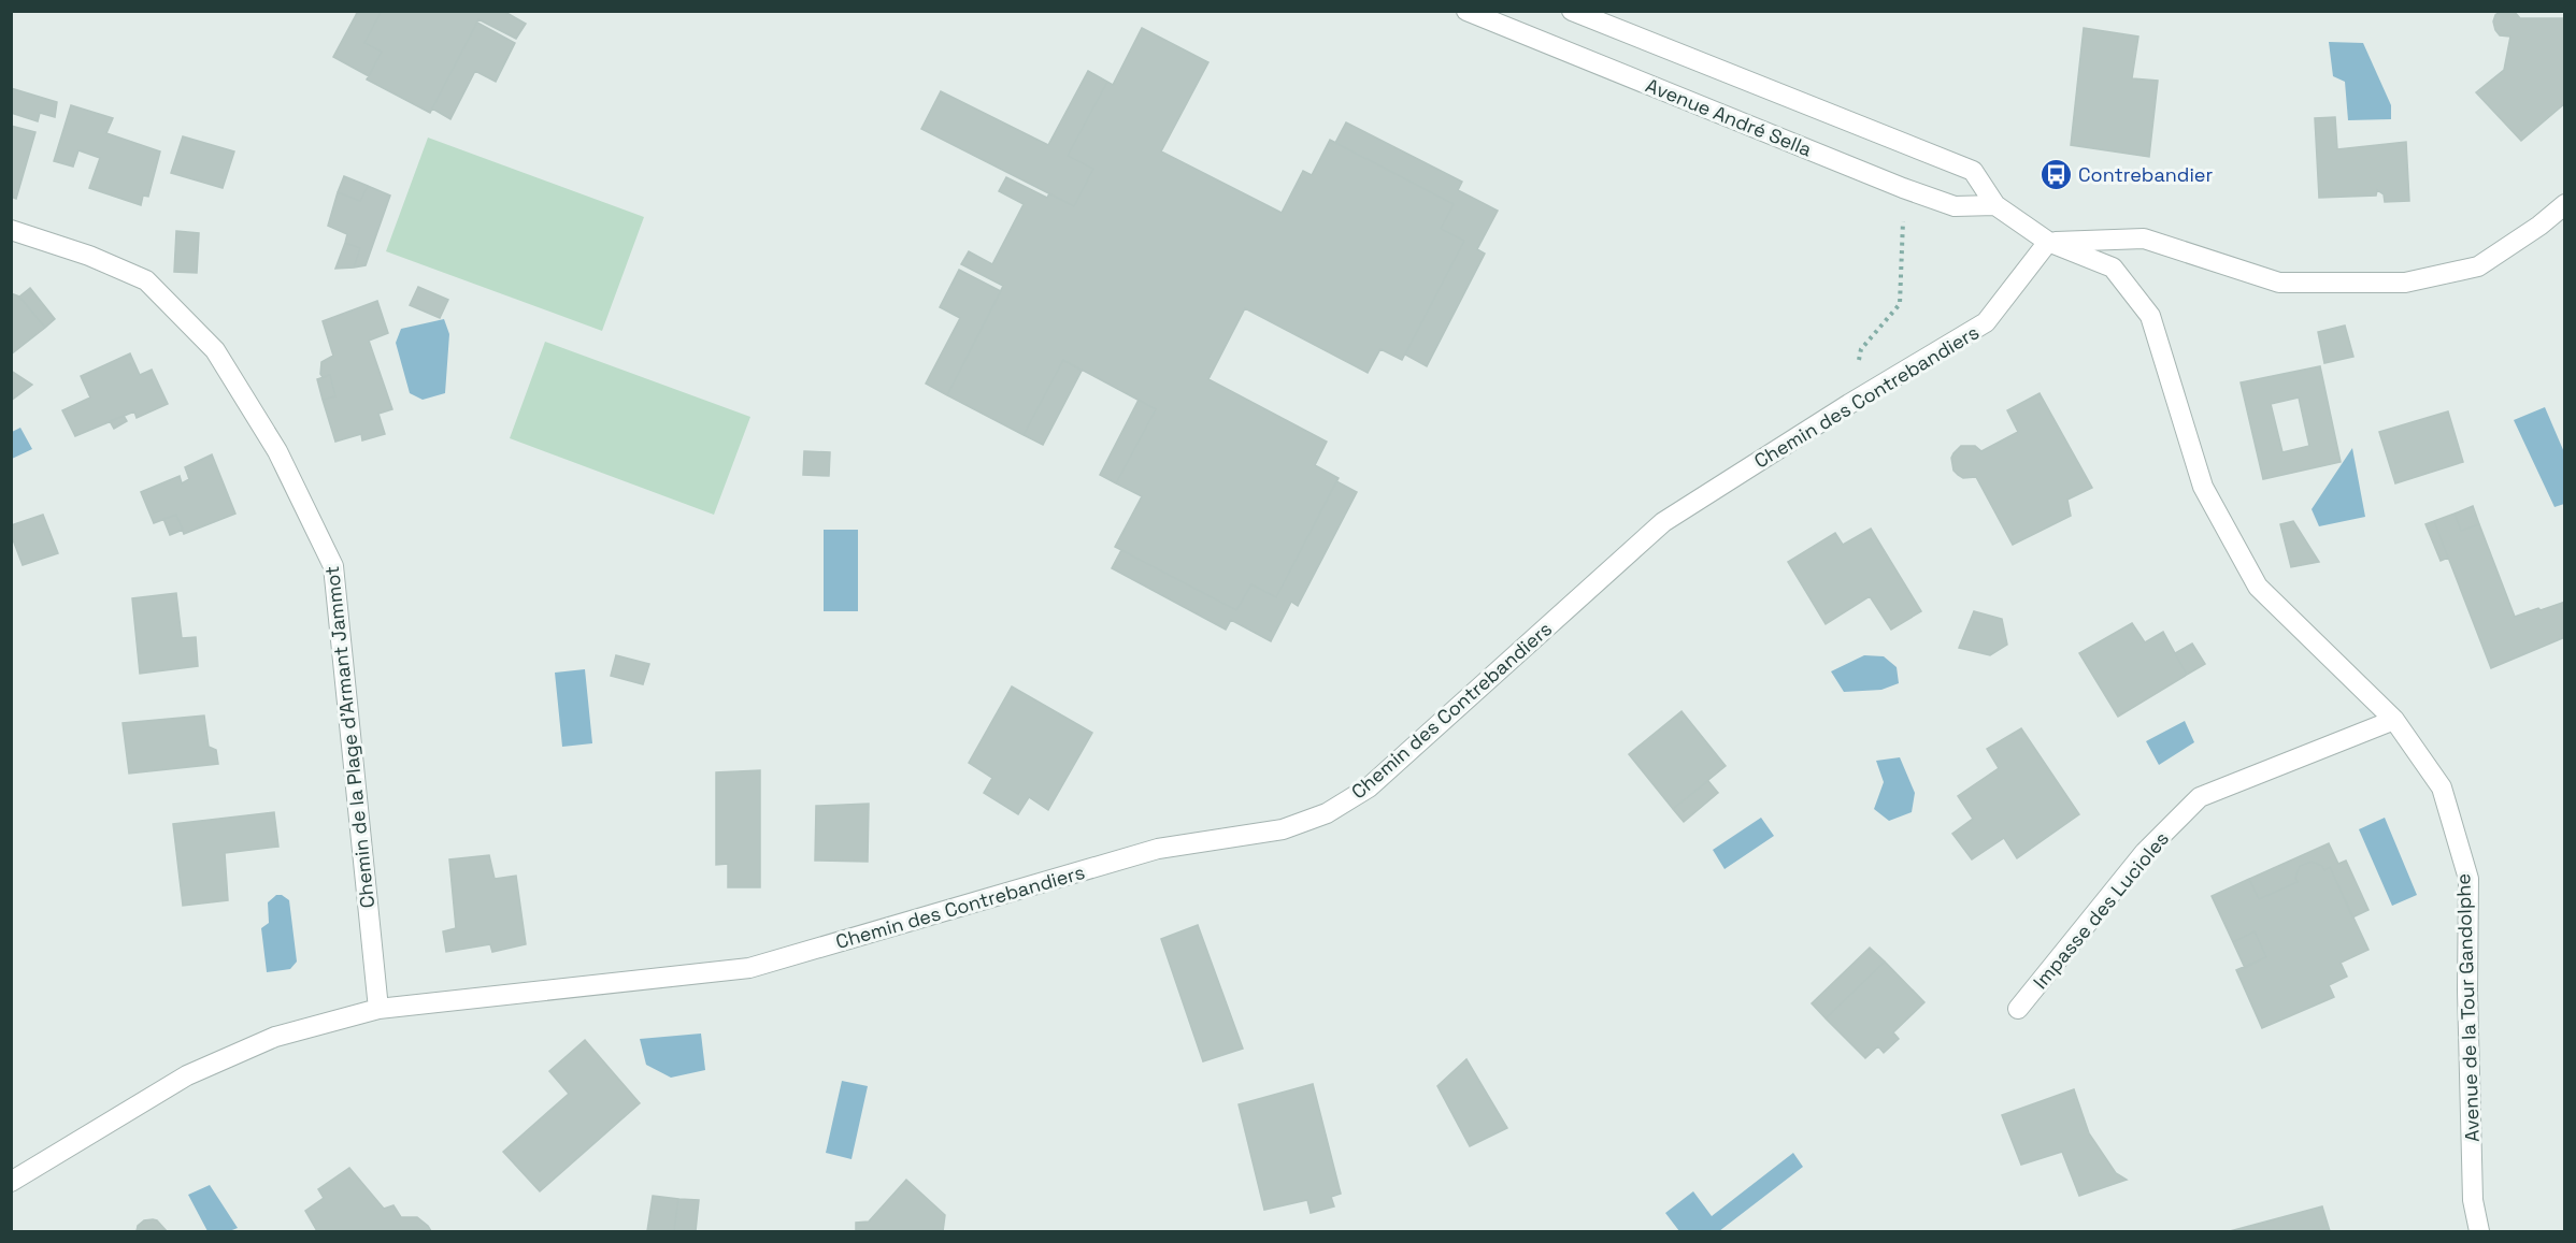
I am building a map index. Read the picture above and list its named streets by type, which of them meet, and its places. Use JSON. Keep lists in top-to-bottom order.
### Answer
{
  "streets": {
    "street": [
      "Avenue André Sella",
      "Chemin des Contrebandiers",
      "Chemin de la Plage d'Armant Jammot",
      "Impasse des Lucioles",
      "Avenue de la Tour Gandolphe"
    ]
  },
  "crossings": [
    ["Avenue André Sella", "Chemin des Contrebandiers"],
    ["Avenue André Sella", "Avenue de la Tour Gandolphe"],
    ["Chemin des Contrebandiers", "Chemin de la Plage d'Armant Jammot"],
    ["Chemin des Contrebandiers", "Avenue de la Tour Gandolphe"],
    ["Impasse des Lucioles", "Avenue de la Tour Gandolphe"]
  ],
  "places": {
    "bus stop": ["Contrebandier"]
  }
}
